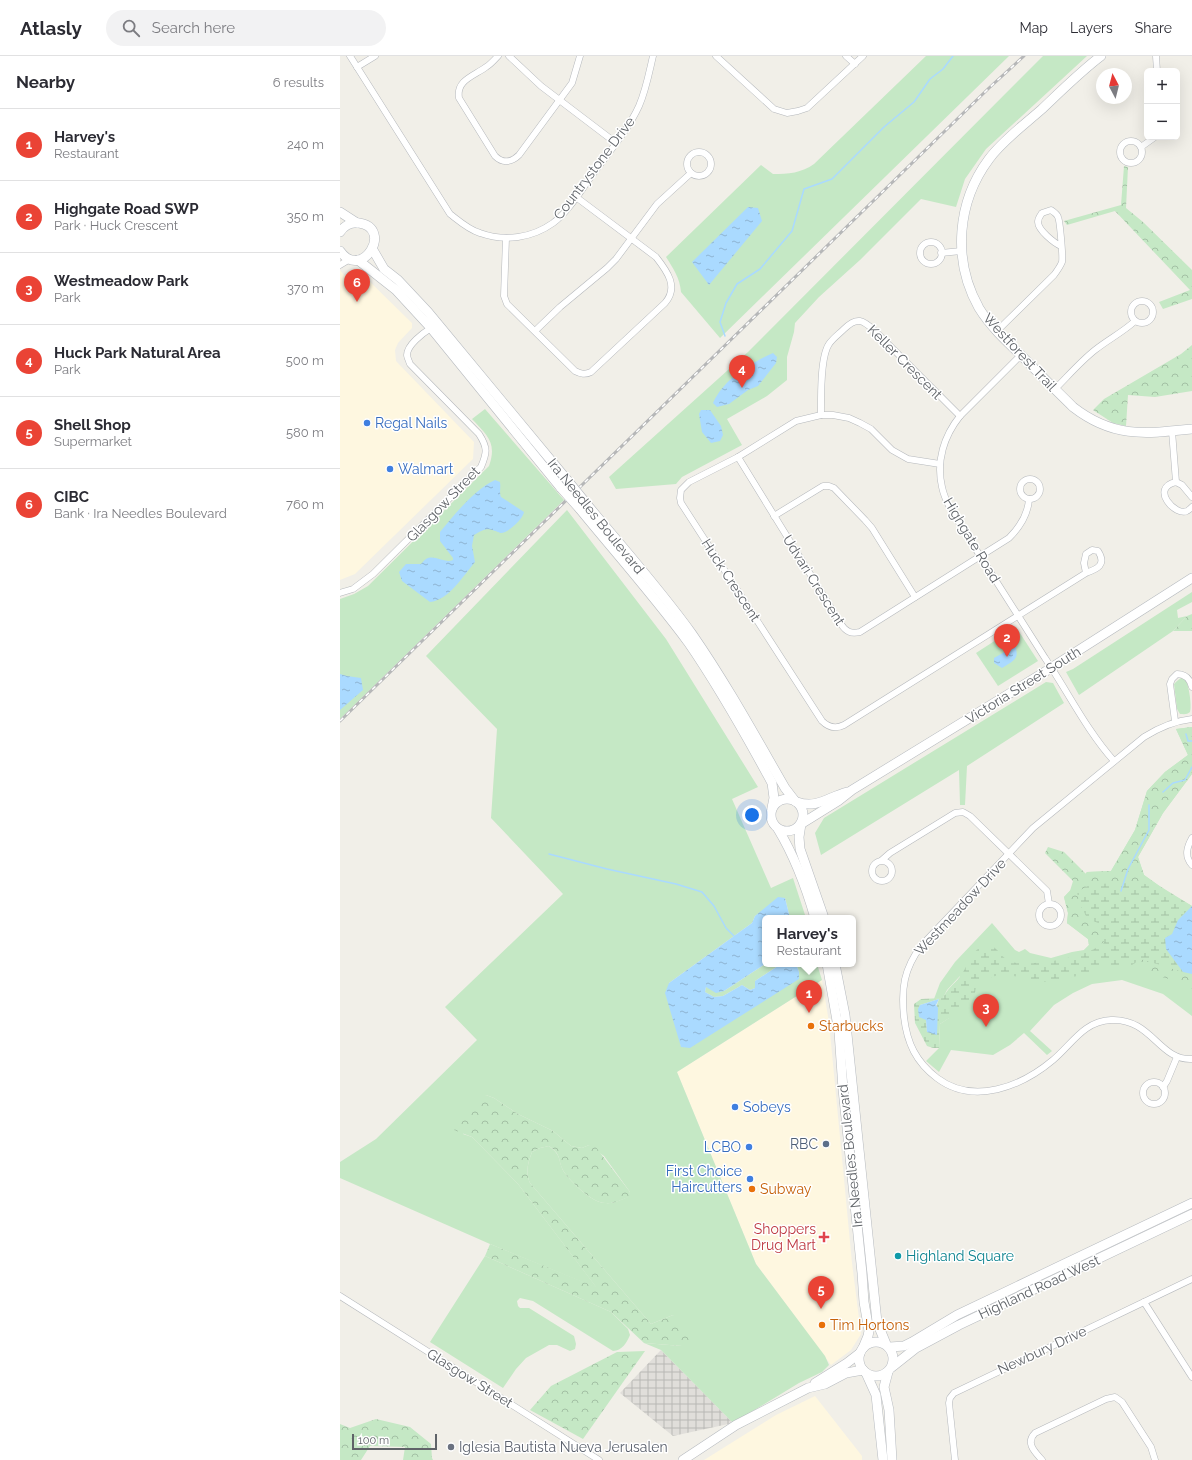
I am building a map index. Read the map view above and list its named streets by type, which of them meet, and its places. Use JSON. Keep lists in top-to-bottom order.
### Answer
{
  "streets": {
    "main road": [
      "Westforest Trail",
      "Ira Needles Boulevard",
      "Victoria Street South",
      "Highland Road West"
    ],
    "street": [
      "Countrystone Drive",
      "Keller Crescent",
      "Glasgow Street",
      "Highgate Road",
      "Huck Crescent",
      "Udvari Crescent",
      "Westmeadow Drive",
      "Newbury Drive"
    ]
  },
  "crossings": [
    ["Westforest Trail", "Highgate Road"],
    ["Keller Crescent", "Highgate Road"],
    ["Keller Crescent", "Huck Crescent"],
    ["Glasgow Street", "Ira Needles Boulevard"],
    ["Ira Needles Boulevard", "Victoria Street South"],
    ["Ira Needles Boulevard", "Highland Road West"],
    ["Highgate Road", "Huck Crescent"],
    ["Highgate Road", "Udvari Crescent"],
    ["Highgate Road", "Victoria Street South"],
    ["Highgate Road", "Westmeadow Drive"],
    ["Huck Crescent", "Udvari Crescent"]
  ],
  "places": {
    "other": [
      "Regal Nails",
      "Walmart",
      "Starbucks",
      "Sobeys",
      "RBC",
      "LCBO",
      "First Choice Haircutters",
      "Subway",
      "Highland Square",
      "Tim Hortons",
      "Iglesia Bautista Nueva Jerusalen"
    ],
    "health": ["Shoppers Drug Mart"]
  },
  "scale_bar": "100 m",
  "north": "top",
  "page": {
    "header": "Atlasly",
    "search": "Search here",
    "nav": ["Map", "Layers", "Share"],
    "heading": ["Nearby", "6 results"],
    "map_buttons": ["+", "−"],
    "list": [
      {
        "mark": "1",
        "name": "Harvey's",
        "note": "Restaurant",
        "value": "240 m"
      },
      {
        "mark": "2",
        "name": "Highgate Road SWP",
        "note": "Park · Huck Crescent",
        "value": "350 m"
      },
      {
        "mark": "3",
        "name": "Westmeadow Park",
        "note": "Park",
        "value": "370 m"
      },
      {
        "mark": "4",
        "name": "Huck Park Natural Area",
        "note": "Park",
        "value": "500 m"
      },
      {
        "mark": "5",
        "name": "Shell Shop",
        "note": "Supermarket",
        "value": "580 m"
      },
      {
        "mark": "6",
        "name": "CIBC",
        "note": "Bank · Ira Needles Boulevard",
        "value": "760 m"
      }
    ],
    "pins": [
      "6",
      "4",
      "2",
      "1",
      "3",
      "5"
    ],
    "popup": ["Harvey's", "Restaurant"],
    "scale": "100 m"
  }
}
